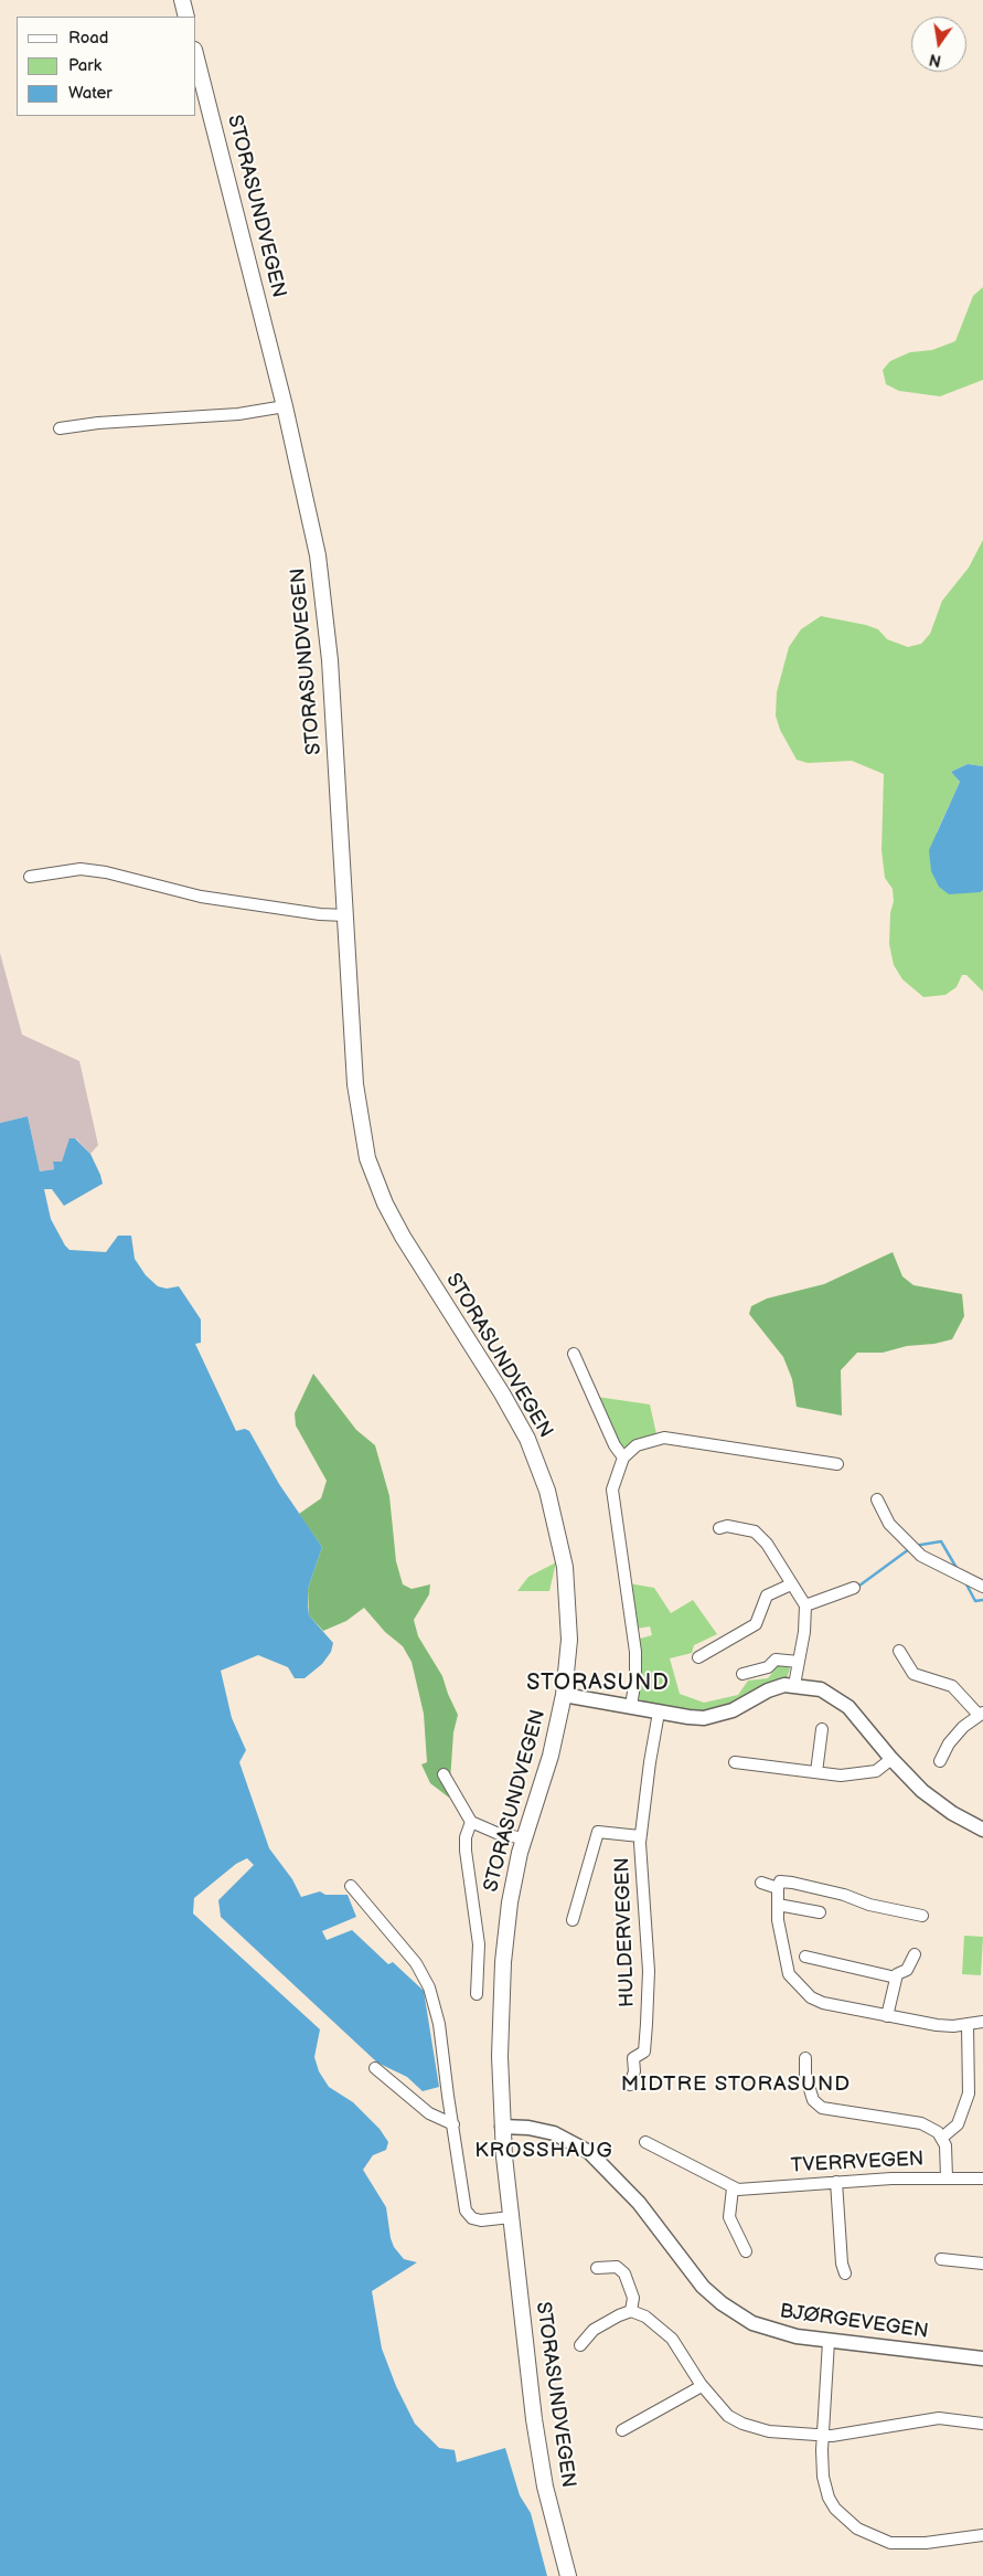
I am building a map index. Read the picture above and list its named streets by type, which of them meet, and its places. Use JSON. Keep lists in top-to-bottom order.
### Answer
{
  "streets": {
    "main road": ["STORASUNDVEGEN"],
    "street": ["HULDERVEGEN", "TVERRVEGEN", "BJØRGEVEGEN"]
  },
  "crossings": [
    ["STORASUNDVEGEN", "BJØRGEVEGEN"]
  ],
  "districts": ["STORASUND", "MIDTRE STORASUND", "KROSSHAUG"],
  "legend": ["Road", "Park", "Water"],
  "north": "bottom"
}
